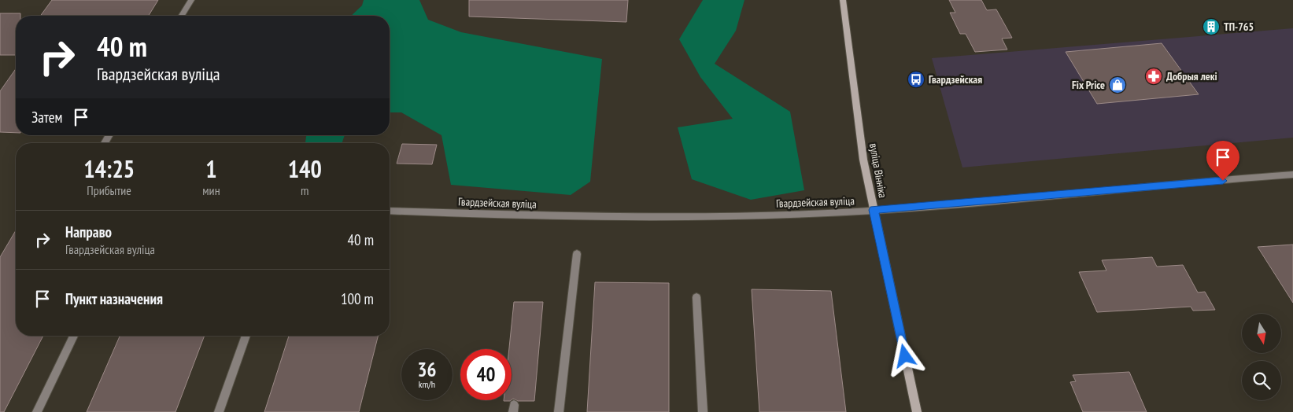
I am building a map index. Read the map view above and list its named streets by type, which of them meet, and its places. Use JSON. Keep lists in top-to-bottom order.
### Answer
{
  "streets": {
    "street": ["вуліца Вінніка", "Гвардзейская вуліца"]
  },
  "crossings": [
    ["вуліца Вінніка", "Гвардзейская вуліца"]
  ],
  "places": {
    "building": ["ТП-765"],
    "pharmacy": ["Добрыя лекі"],
    "bus stop": ["Гвардзейская"],
    "shop": ["Fix Price"]
  },
  "north": "bottom",
  "page": {
    "turn": ["40 m", "Гвардзейская вуліца"],
    "then": "Затем",
    "eta": [
      "14:25",
      "Прибытие",
      "1",
      "мин",
      "140",
      "m"
    ],
    "list": [
      {
        "name": "Направо",
        "note": "Гвардзейская вуліца",
        "value": "40 m"
      },
      {
        "name": "Пункт назначения",
        "value": "100 m"
      }
    ],
    "speed": "36 km/h",
    "limit": "40"
  }
}
